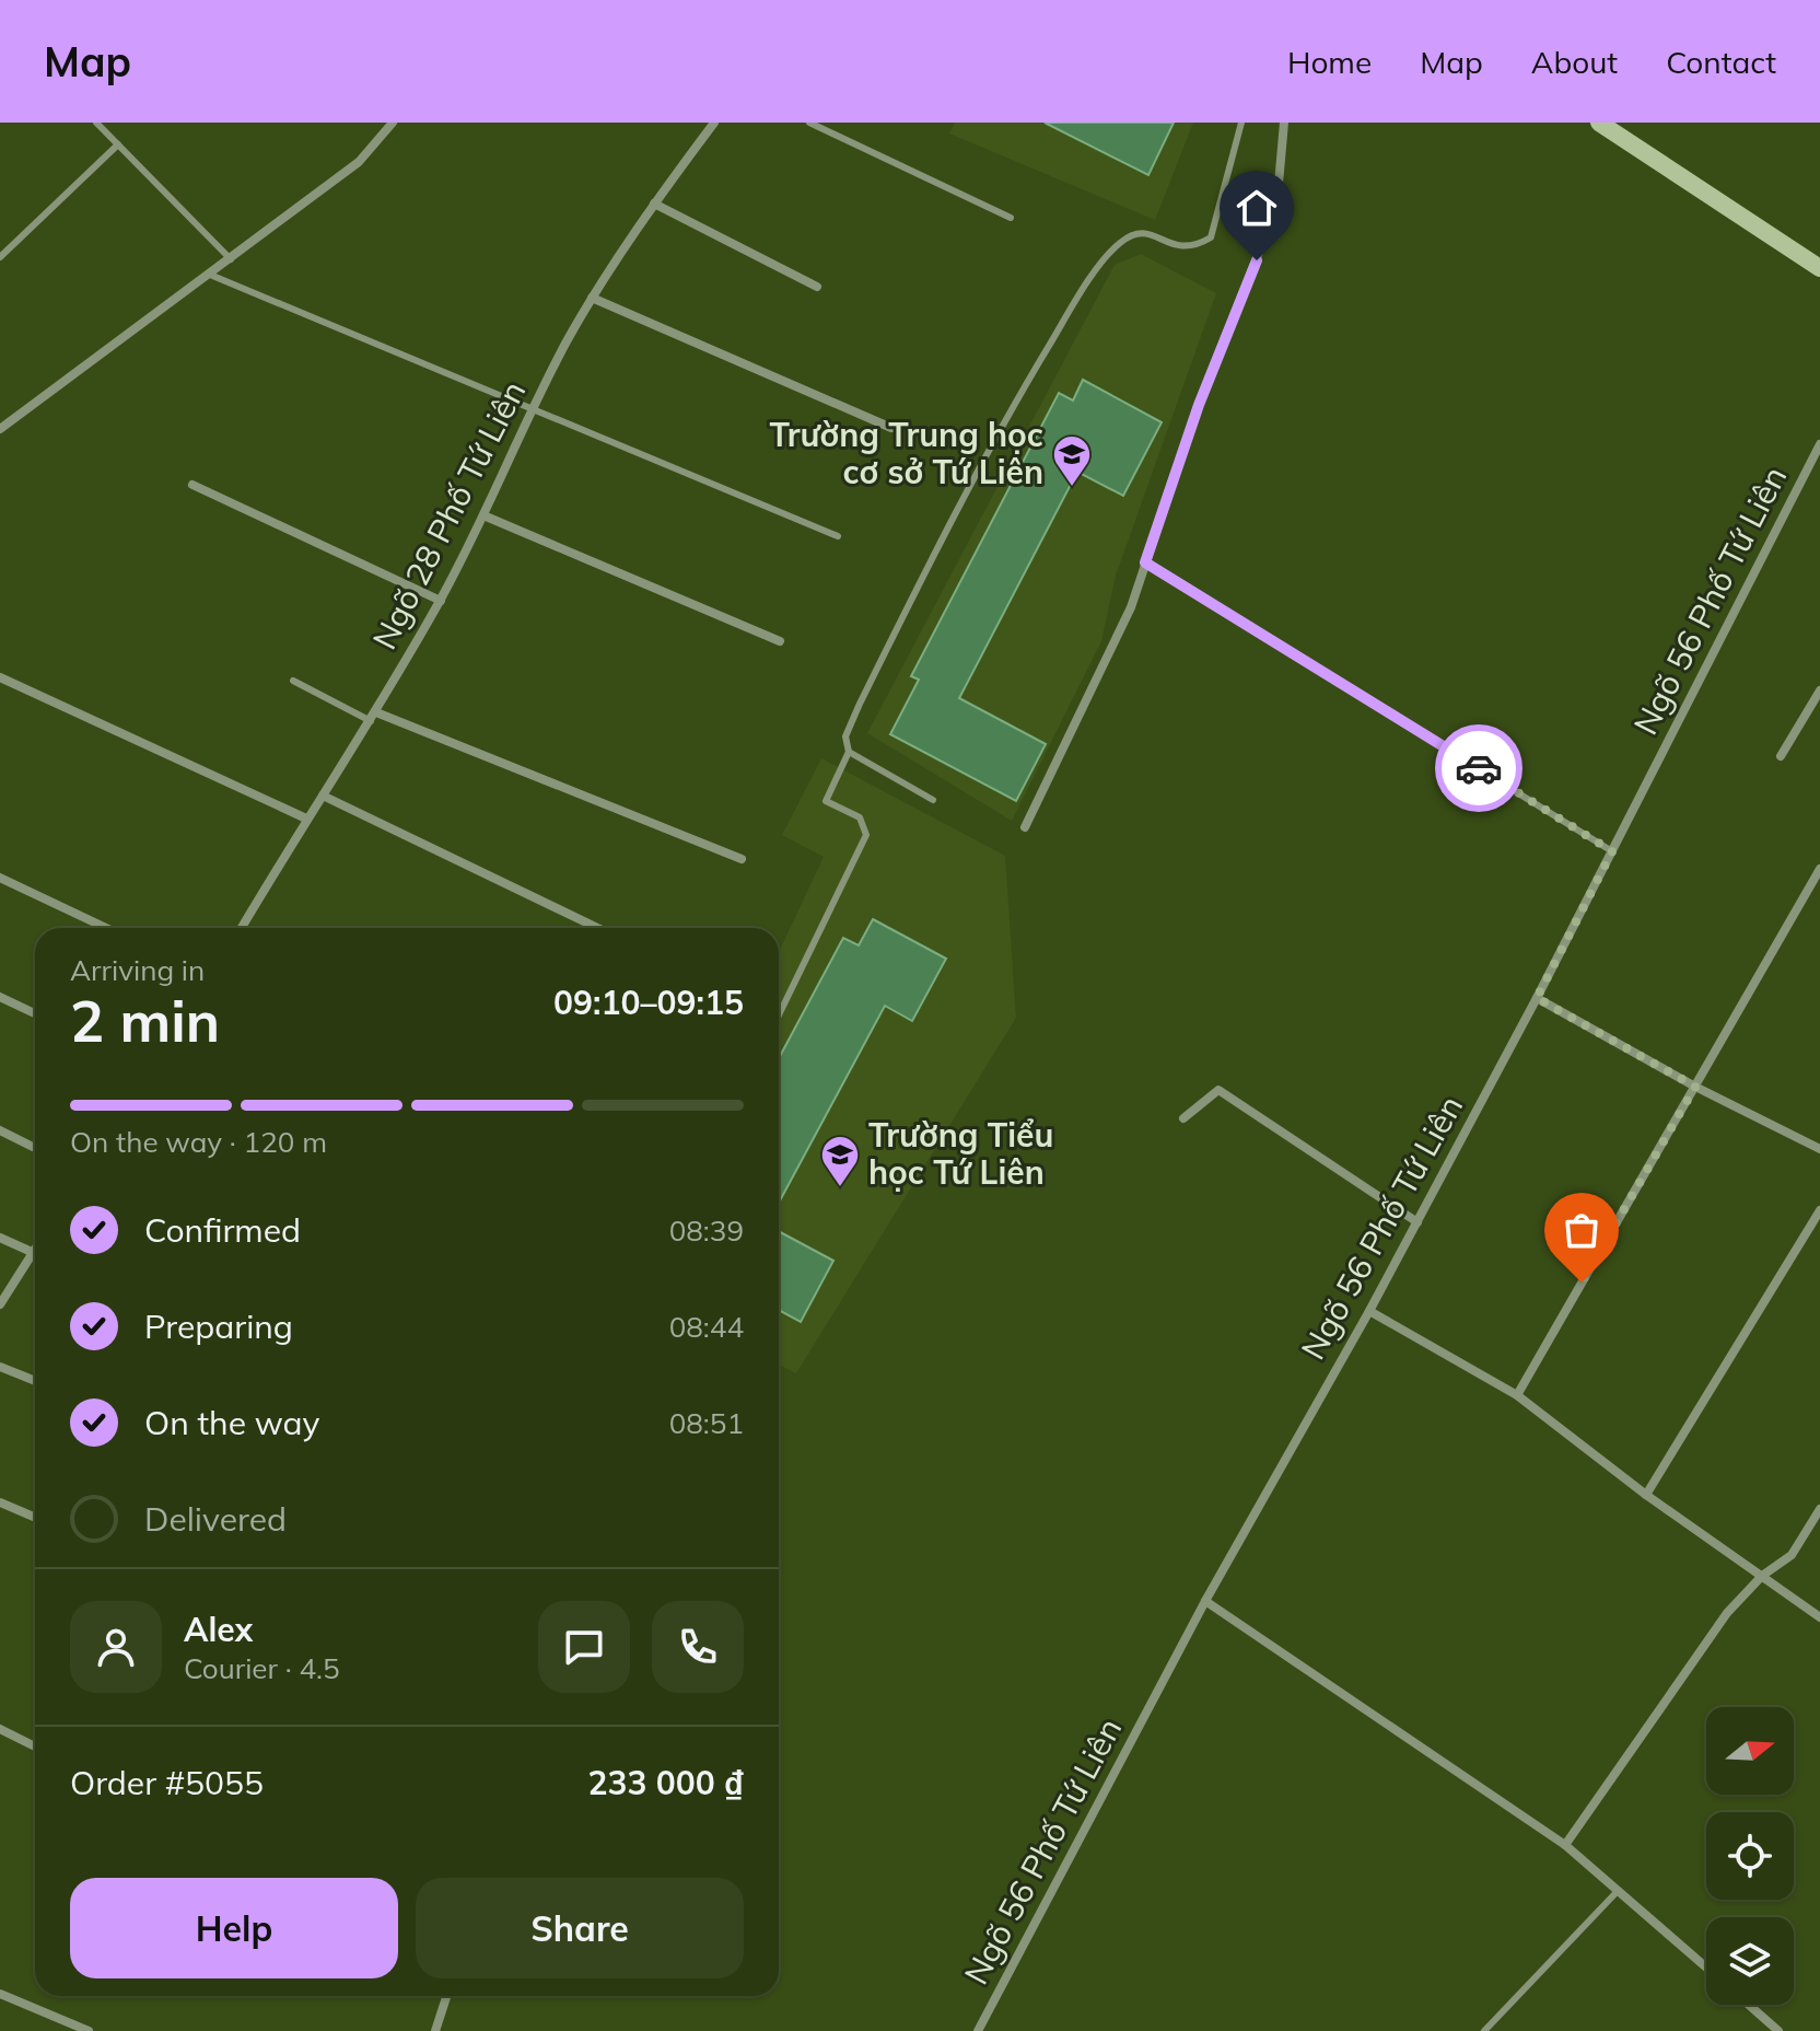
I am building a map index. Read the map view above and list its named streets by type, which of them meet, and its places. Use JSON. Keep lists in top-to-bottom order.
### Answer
{
  "streets": {
    "street": ["Ngõ 28 Phố Tứ Liên", "Ngõ 56 Phố Tứ Liên"]
  },
  "places": {
    "school or university": ["Trường Trung học cơ sở Tứ Liên", "Trường Tiểu học Tứ Liên"]
  },
  "north": "right",
  "page": {
    "header": "Map",
    "nav": [
      "Home",
      "Map",
      "About",
      "Contact"
    ],
    "heading": ["2 min", "Arriving in", "09:10–09:15"],
    "panel": [
      "Alex",
      "Courier · 4.5",
      "Order #5055",
      "233 000 ₫"
    ],
    "bar": "On the way · 120 m",
    "list": [
      ["Confirmed", "08:39"],
      ["Preparing", "08:44"],
      ["On the way", "08:51"],
      "Delivered"
    ],
    "buttons": ["Help", "Share"]
  }
}
